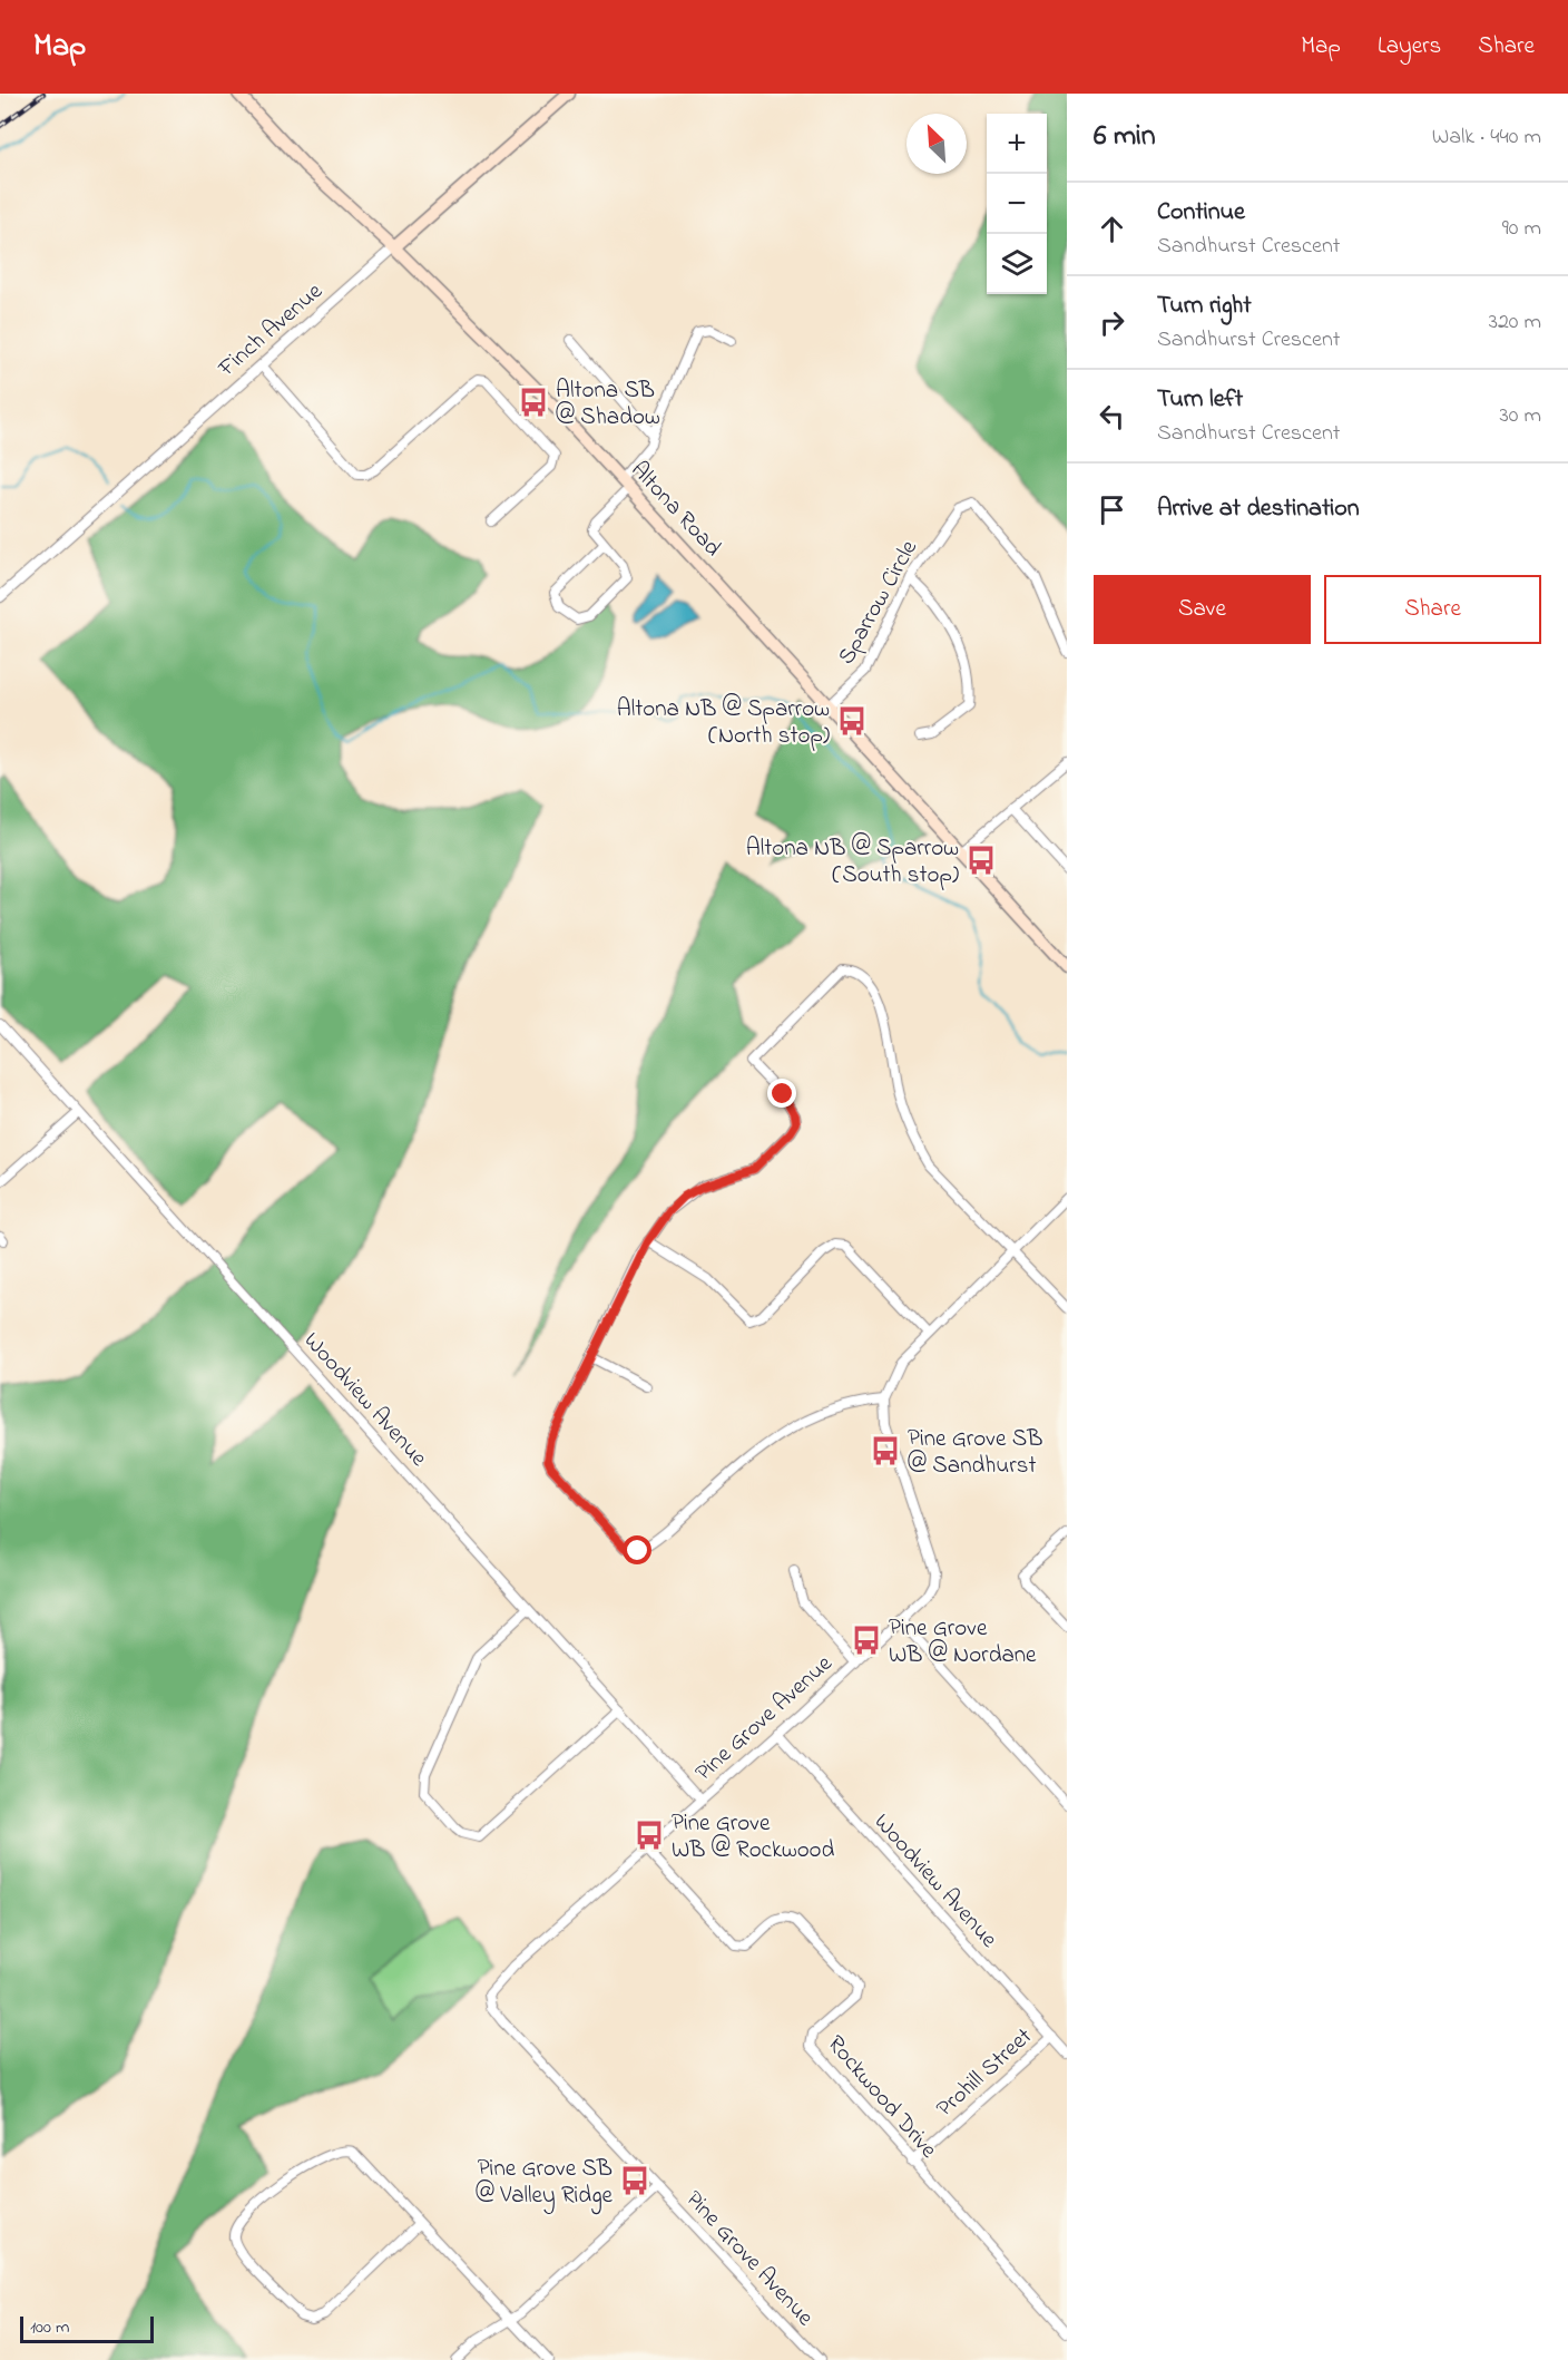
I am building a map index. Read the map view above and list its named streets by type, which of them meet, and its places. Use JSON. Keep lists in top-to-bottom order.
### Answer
{
  "streets": {
    "main road": ["Finch Avenue", "Altona Road"],
    "street": [
      "Sparrow Circle",
      "Woodview Avenue",
      "Pine Grove Avenue",
      "Prohill Street",
      "Rockwood Drive"
    ]
  },
  "crossings": [
    ["Finch Avenue", "Altona Road"],
    ["Altona Road", "Sparrow Circle"],
    ["Woodview Avenue", "Pine Grove Avenue"],
    ["Woodview Avenue", "Prohill Street"],
    ["Pine Grove Avenue", "Rockwood Drive"],
    ["Prohill Street", "Rockwood Drive"]
  ],
  "places": {
    "bus stop": [
      "Altona SB @ Shadow",
      "Altona NB @ Sparrow (North stop)",
      "Altona NB @ Sparrow (South stop)",
      "Pine Grove SB @ Sandhurst",
      "Pine Grove WB @ Nordane",
      "Pine Grove WB @ Rockwood",
      "Pine Grove SB @ Valley Ridge"
    ]
  },
  "scale_bar": "100 m",
  "north": "top left",
  "page": {
    "header": "Map",
    "nav": ["Map", "Layers", "Share"],
    "heading": ["6 min", "Walk · 440 m"],
    "map_buttons": ["+", "−"],
    "list": [
      ["Continue", "Sandhurst Crescent", "90 m"],
      ["Turn right", "Sandhurst Crescent", "320 m"],
      ["Turn left", "Sandhurst Crescent", "30 m"],
      "Arrive at destination"
    ],
    "buttons": ["Save", "Share"],
    "scale": "100 m"
  }
}
